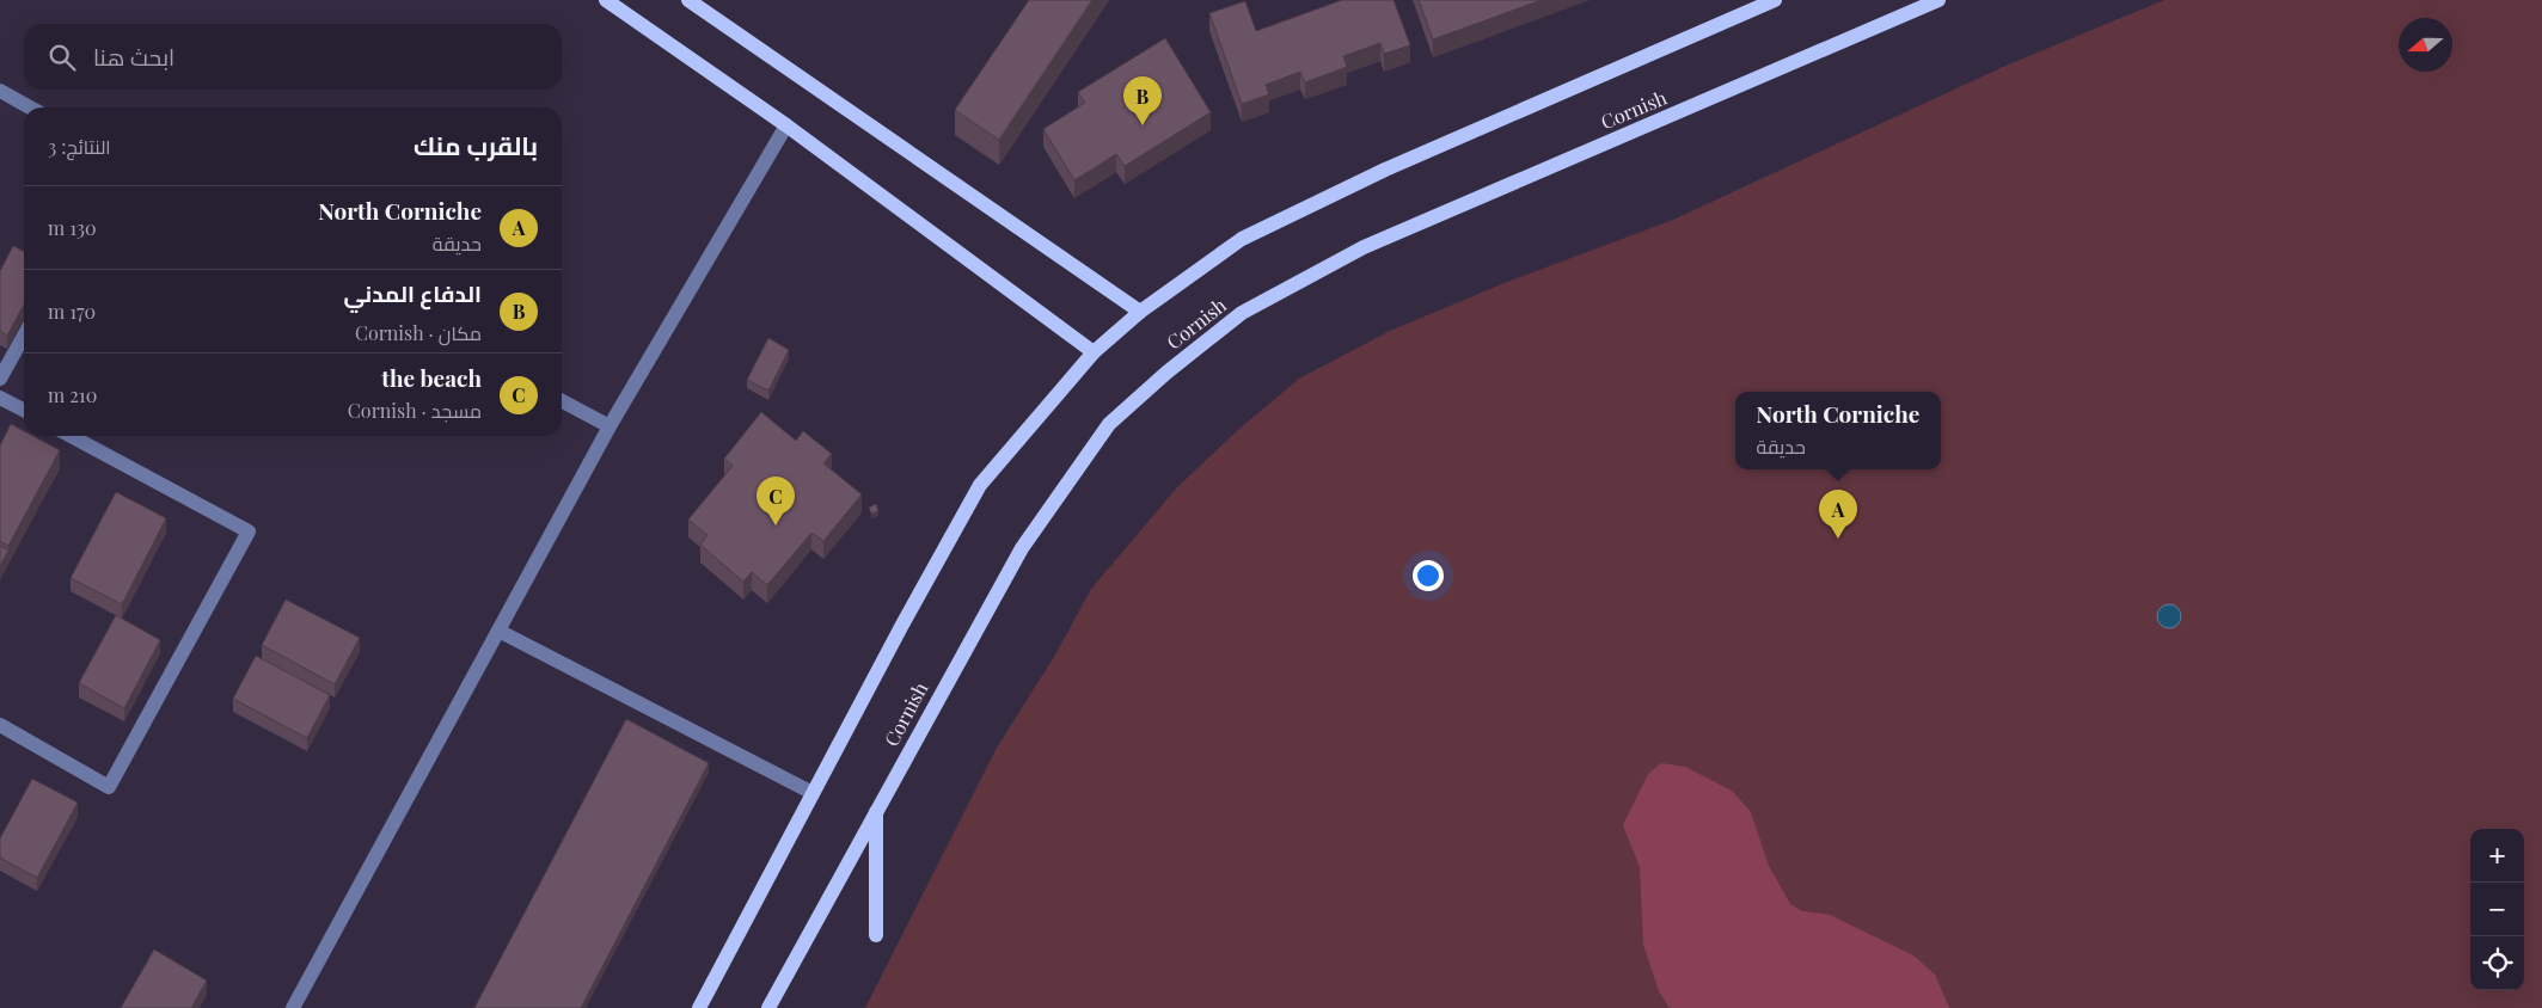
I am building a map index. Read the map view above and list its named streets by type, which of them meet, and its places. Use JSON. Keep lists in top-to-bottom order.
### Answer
{
  "streets": {
    "main road": ["Cornish"]
  },
  "north": "left",
  "page": {
    "search": "ابحث هنا",
    "pins": ["B", "C", "A"],
    "heading": ["بالقرب منك", "النتائج: 3"],
    "list": [
      {
        "mark": "A",
        "name": "North Corniche",
        "note": "حديقة",
        "value": "130 m"
      },
      {
        "mark": "B",
        "name": "الدفاع المدني",
        "note": "مكان · Cornish",
        "value": "170 m"
      },
      {
        "mark": "C",
        "name": "the beach",
        "note": "مسجد · Cornish",
        "value": "210 m"
      }
    ],
    "popup": ["North Corniche", "حديقة"],
    "map_buttons": ["+", "−"]
  }
}
